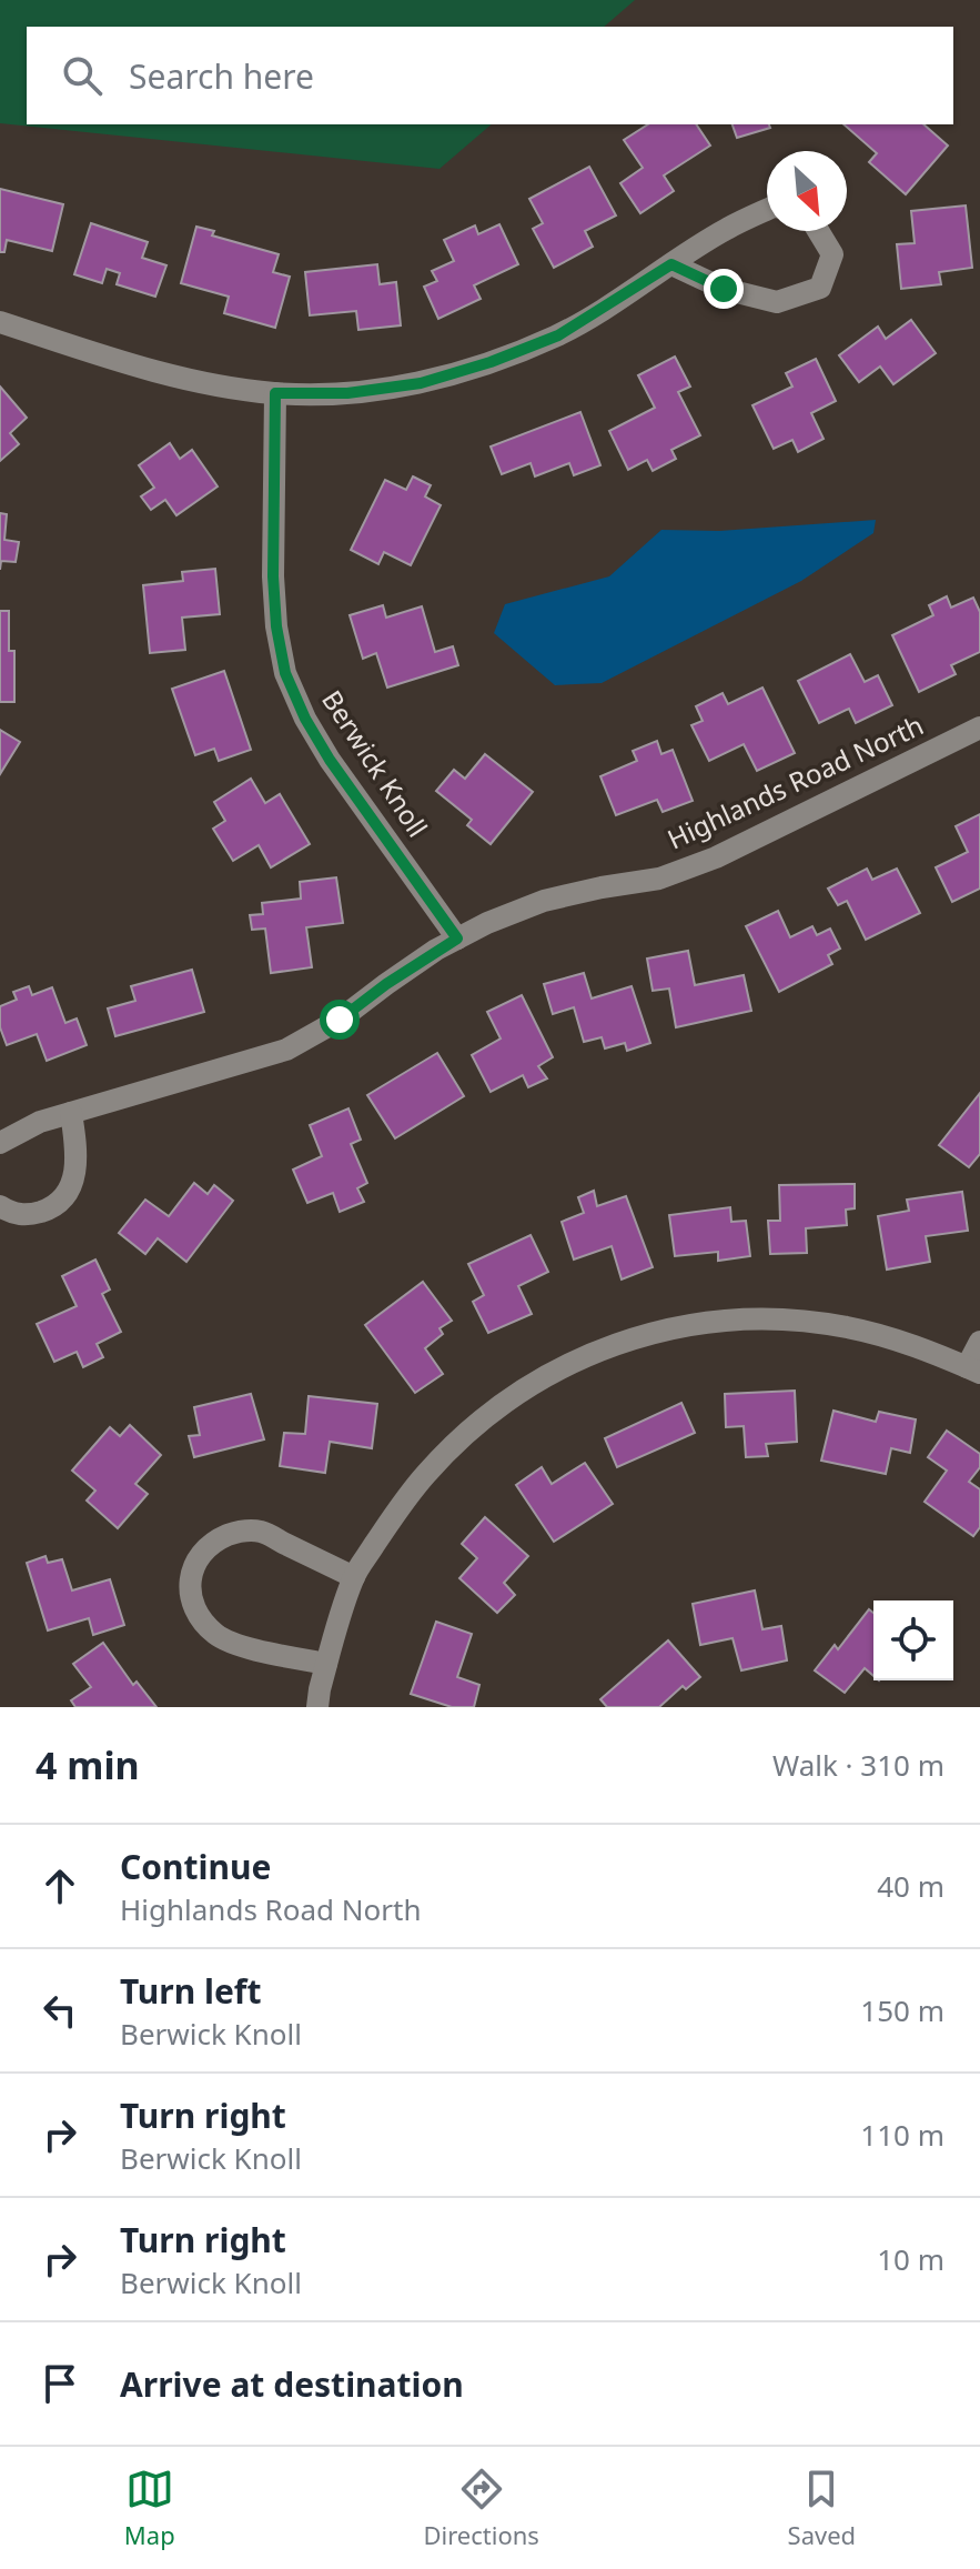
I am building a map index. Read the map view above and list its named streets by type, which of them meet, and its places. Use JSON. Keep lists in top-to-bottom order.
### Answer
{
  "streets": {
    "street": ["Berwick Knoll", "Highlands Road North"]
  },
  "crossings": [
    ["Berwick Knoll", "Highlands Road North"]
  ],
  "north": "bottom right",
  "page": {
    "search": "Search here",
    "heading": ["4 min", "Walk · 310 m"],
    "list": [
      ["Continue", "Highlands Road North", "40 m"],
      ["Turn left", "Berwick Knoll", "150 m"],
      ["Turn right", "Berwick Knoll", "110 m"],
      ["Turn right", "Berwick Knoll", "10 m"],
      "Arrive at destination"
    ],
    "nav": ["Map", "Directions", "Saved"]
  }
}
